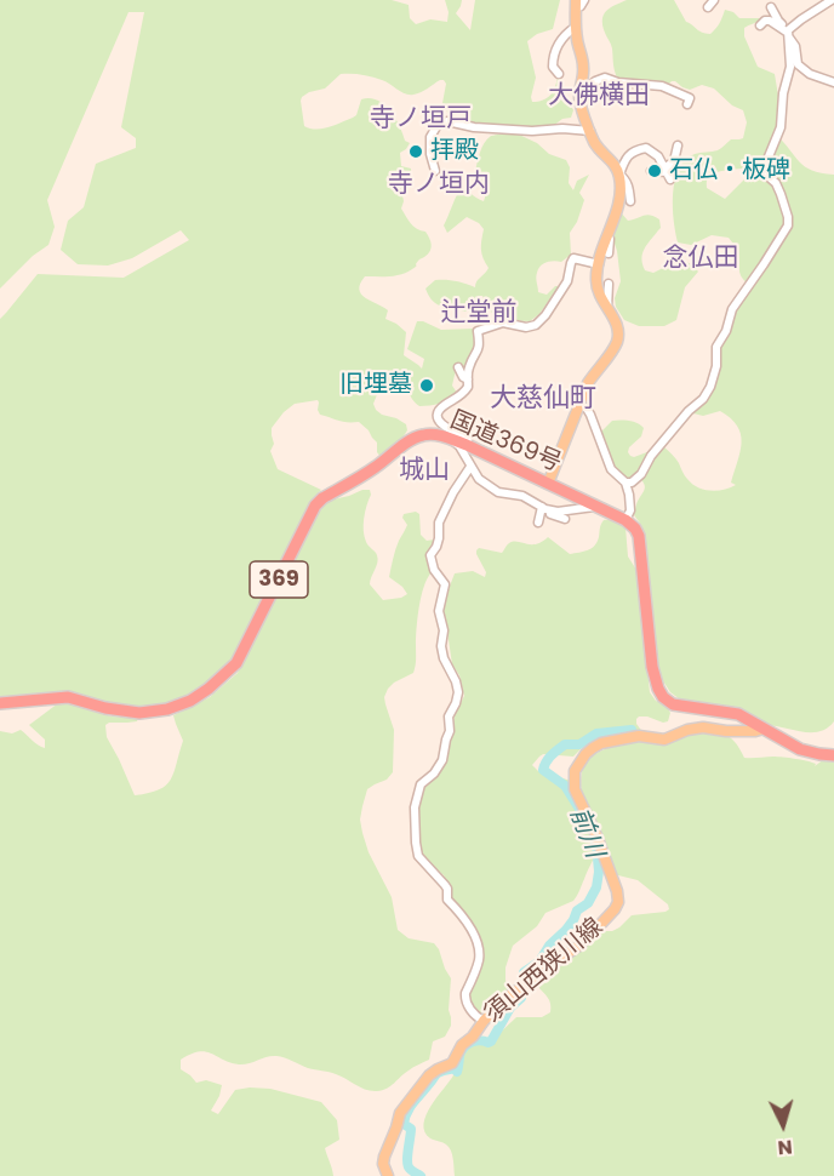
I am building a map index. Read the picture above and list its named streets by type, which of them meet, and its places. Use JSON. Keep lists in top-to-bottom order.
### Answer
{
  "streets": {
    "highway": ["国道369号", "369"],
    "main road": ["須山西狭川線"]
  },
  "districts": [
    "大佛横田",
    "寺ノ垣戸",
    "寺ノ垣内",
    "念仏田",
    "辻堂前",
    "大慈仙町",
    "城山"
  ],
  "water": ["前川"],
  "places": ["拝殿", "石仏・板碑", "旧埋墓"],
  "north": "bottom"
}
